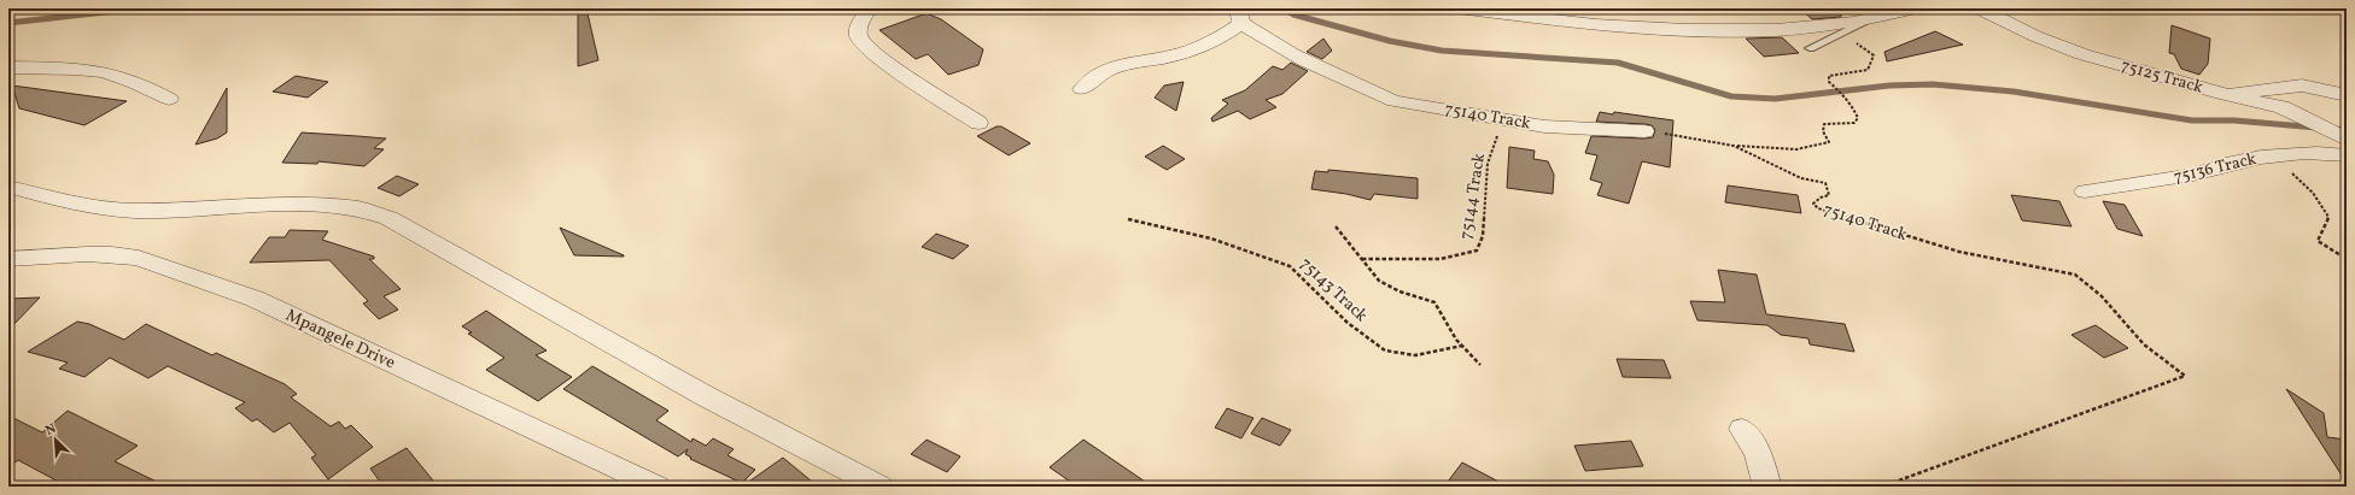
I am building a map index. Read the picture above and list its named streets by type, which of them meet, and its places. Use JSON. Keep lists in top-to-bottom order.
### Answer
{
  "streets": {
    "street": [
      "75125 Track",
      "75140 Track",
      "75136 Track",
      "Mpangele Drive"
    ],
    "path": ["75144 Track", "75143 Track"]
  },
  "crossings": [
    ["75140 Track", "75144 Track"]
  ],
  "north": "top left"
}
